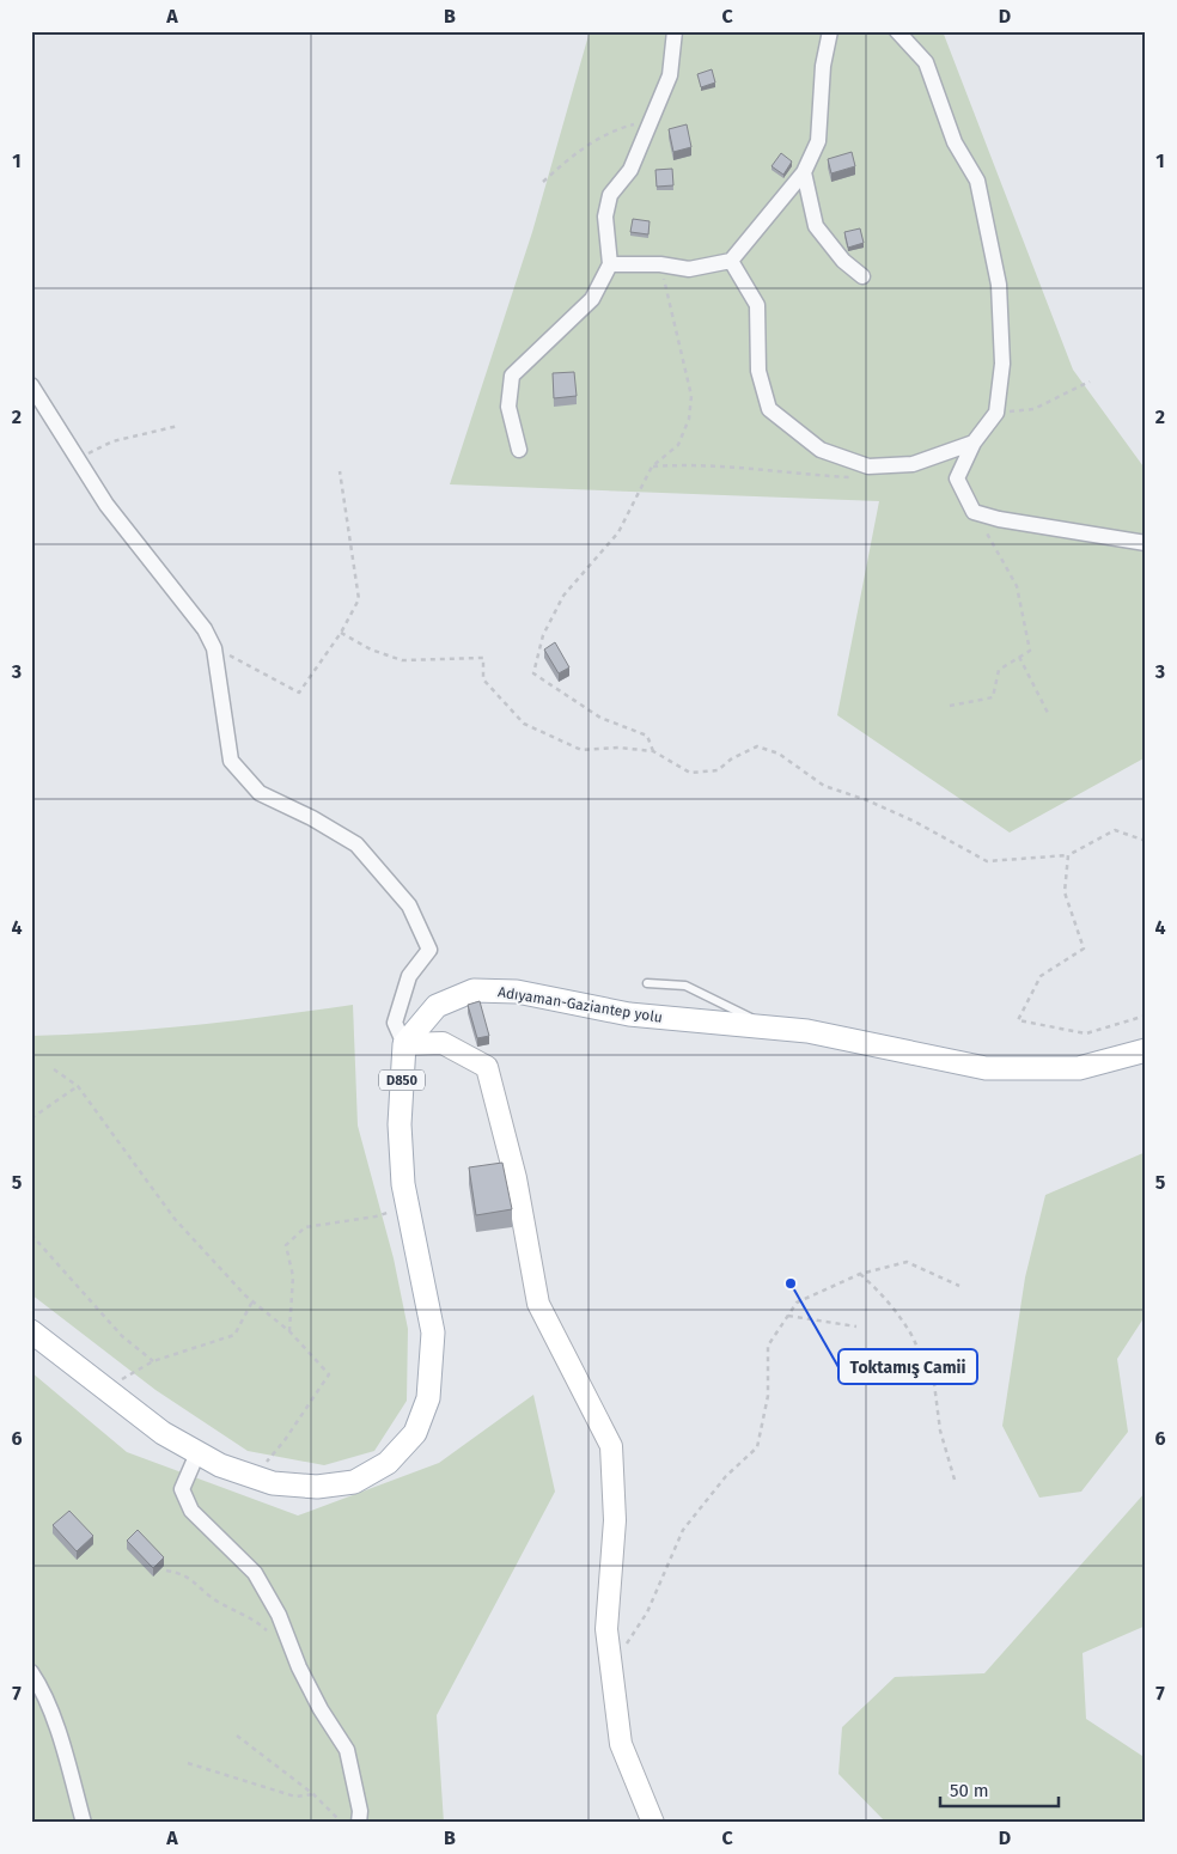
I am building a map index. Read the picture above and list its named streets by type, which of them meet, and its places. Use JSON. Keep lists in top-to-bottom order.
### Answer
{
  "streets": {
    "main road": ["Adıyaman-Gaziantep yolu", "D850"]
  },
  "crossings": [
    ["Adıyaman-Gaziantep yolu", "D850"]
  ],
  "places": ["Toktamış Camii"],
  "scale_bar": "50 m",
  "grid": {
    "columns": [
      "A",
      "B",
      "C",
      "D"
    ],
    "rows": [
      "1",
      "2",
      "3",
      "4",
      "5",
      "6",
      "7"
    ]
  }
}
